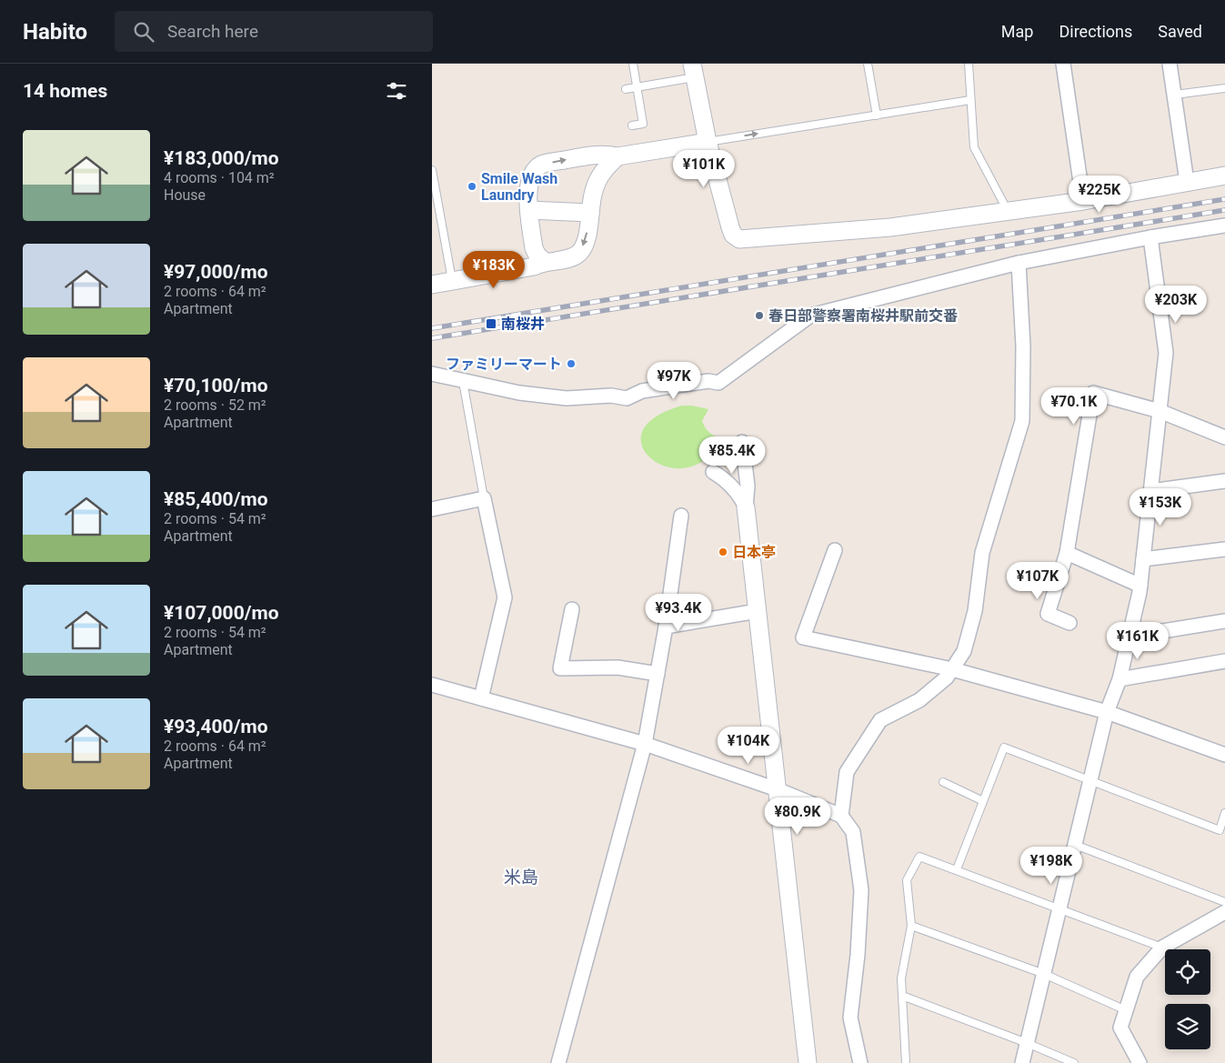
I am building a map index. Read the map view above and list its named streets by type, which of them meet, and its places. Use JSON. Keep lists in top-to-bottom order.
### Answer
{
  "districts": ["米島"],
  "places": {
    "other": [
      "Smile Wash Laundry",
      "春日部警察署南桜井駅前交番",
      "ファミリーマート",
      "日本亭"
    ],
    "transit": ["南桜井"]
  },
  "page": {
    "header": "Habito",
    "search": "Search here",
    "nav": ["Map", "Directions", "Saved"],
    "heading": "14 homes",
    "list": [
      {
        "name": "¥183,000/mo",
        "note": "4 rooms · 104 m² · House"
      },
      {
        "name": "¥97,000/mo",
        "note": "2 rooms · 64 m² · Apartment"
      },
      {
        "name": "¥70,100/mo",
        "note": "2 rooms · 52 m² · Apartment"
      },
      {
        "name": "¥85,400/mo",
        "note": "2 rooms · 54 m² · Apartment"
      },
      {
        "name": "¥107,000/mo",
        "note": "2 rooms · 54 m² · Apartment"
      },
      {
        "name": "¥93,400/mo",
        "note": "2 rooms · 64 m² · Apartment"
      }
    ],
    "price": [
      "¥101K",
      "¥225K",
      "¥183K",
      "¥203K",
      "¥97K",
      "¥70.1K",
      "¥85.4K",
      "¥153K",
      "¥107K",
      "¥93.4K",
      "¥161K",
      "¥104K",
      "¥80.9K",
      "¥198K"
    ]
  }
}
